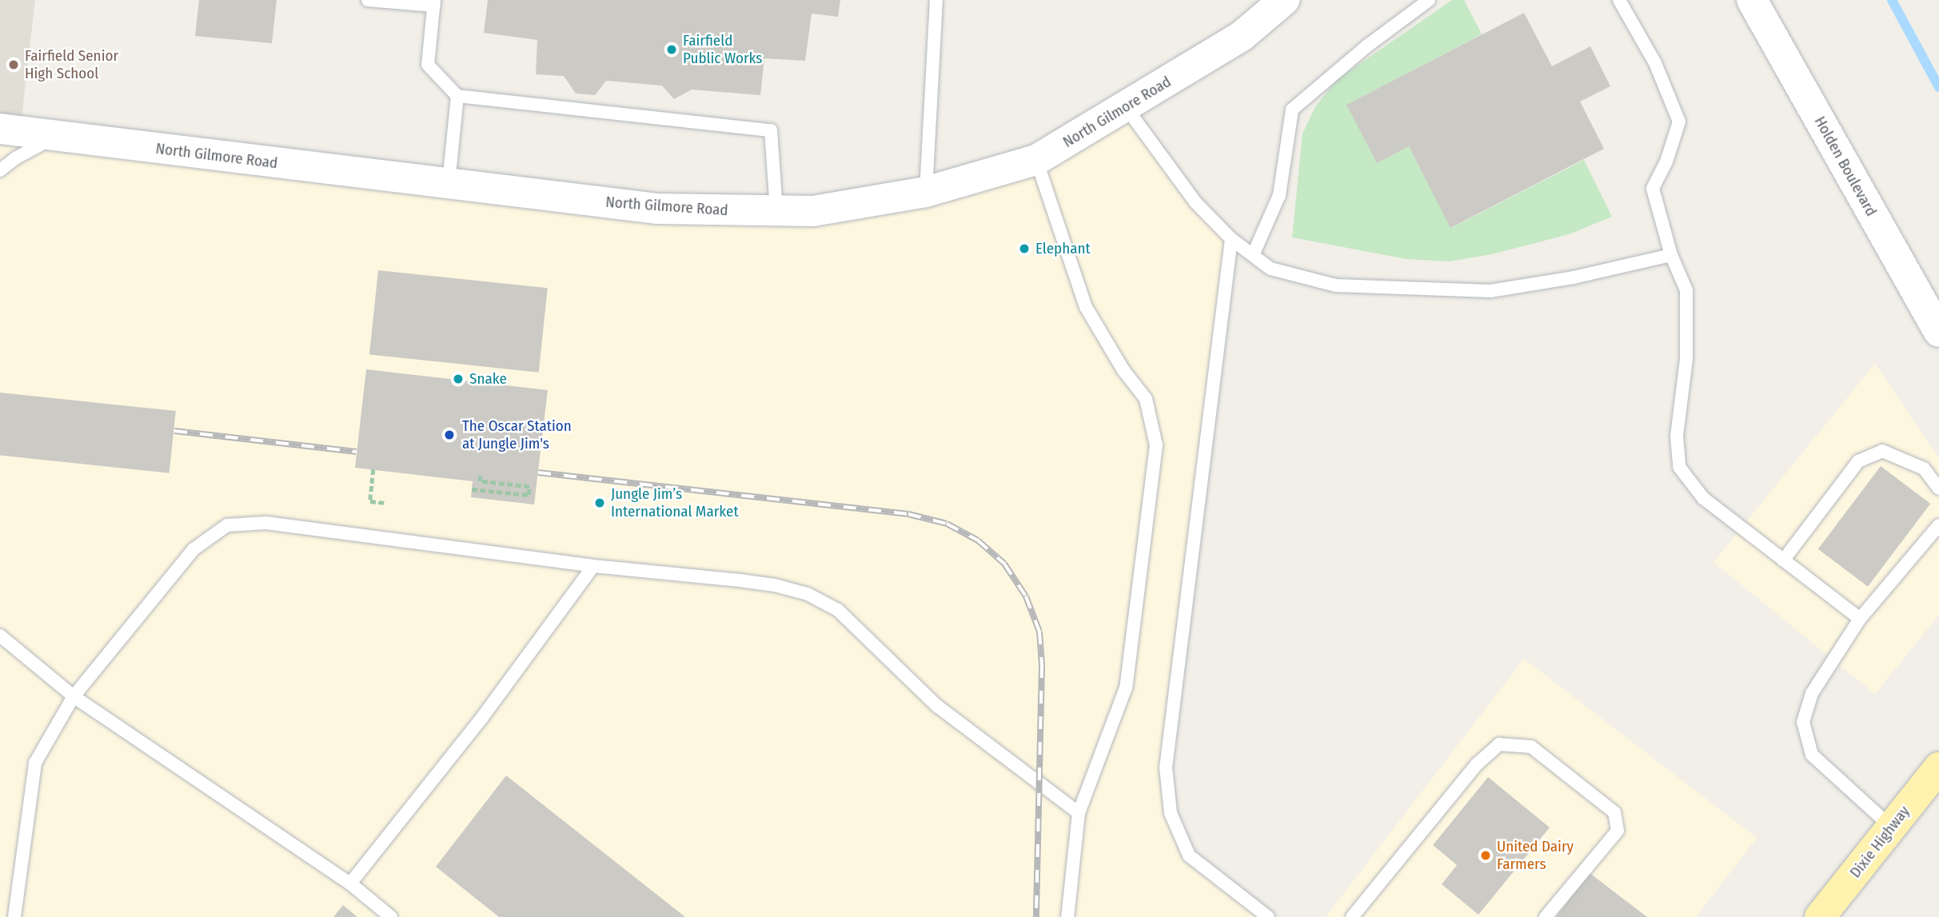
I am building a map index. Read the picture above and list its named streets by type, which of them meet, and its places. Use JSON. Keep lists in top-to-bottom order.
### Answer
{
  "streets": {
    "main road": ["Dixie Highway"],
    "street": ["North Gilmore Road", "Holden Boulevard"]
  },
  "places": [
    "Fairfield Public Works",
    "Fairfield Senior High School",
    "Elephant",
    "Snake",
    "The Oscar Station at Jungle Jim's",
    "Jungle Jim’s International Market",
    "United Dairy Farmers"
  ]
}
